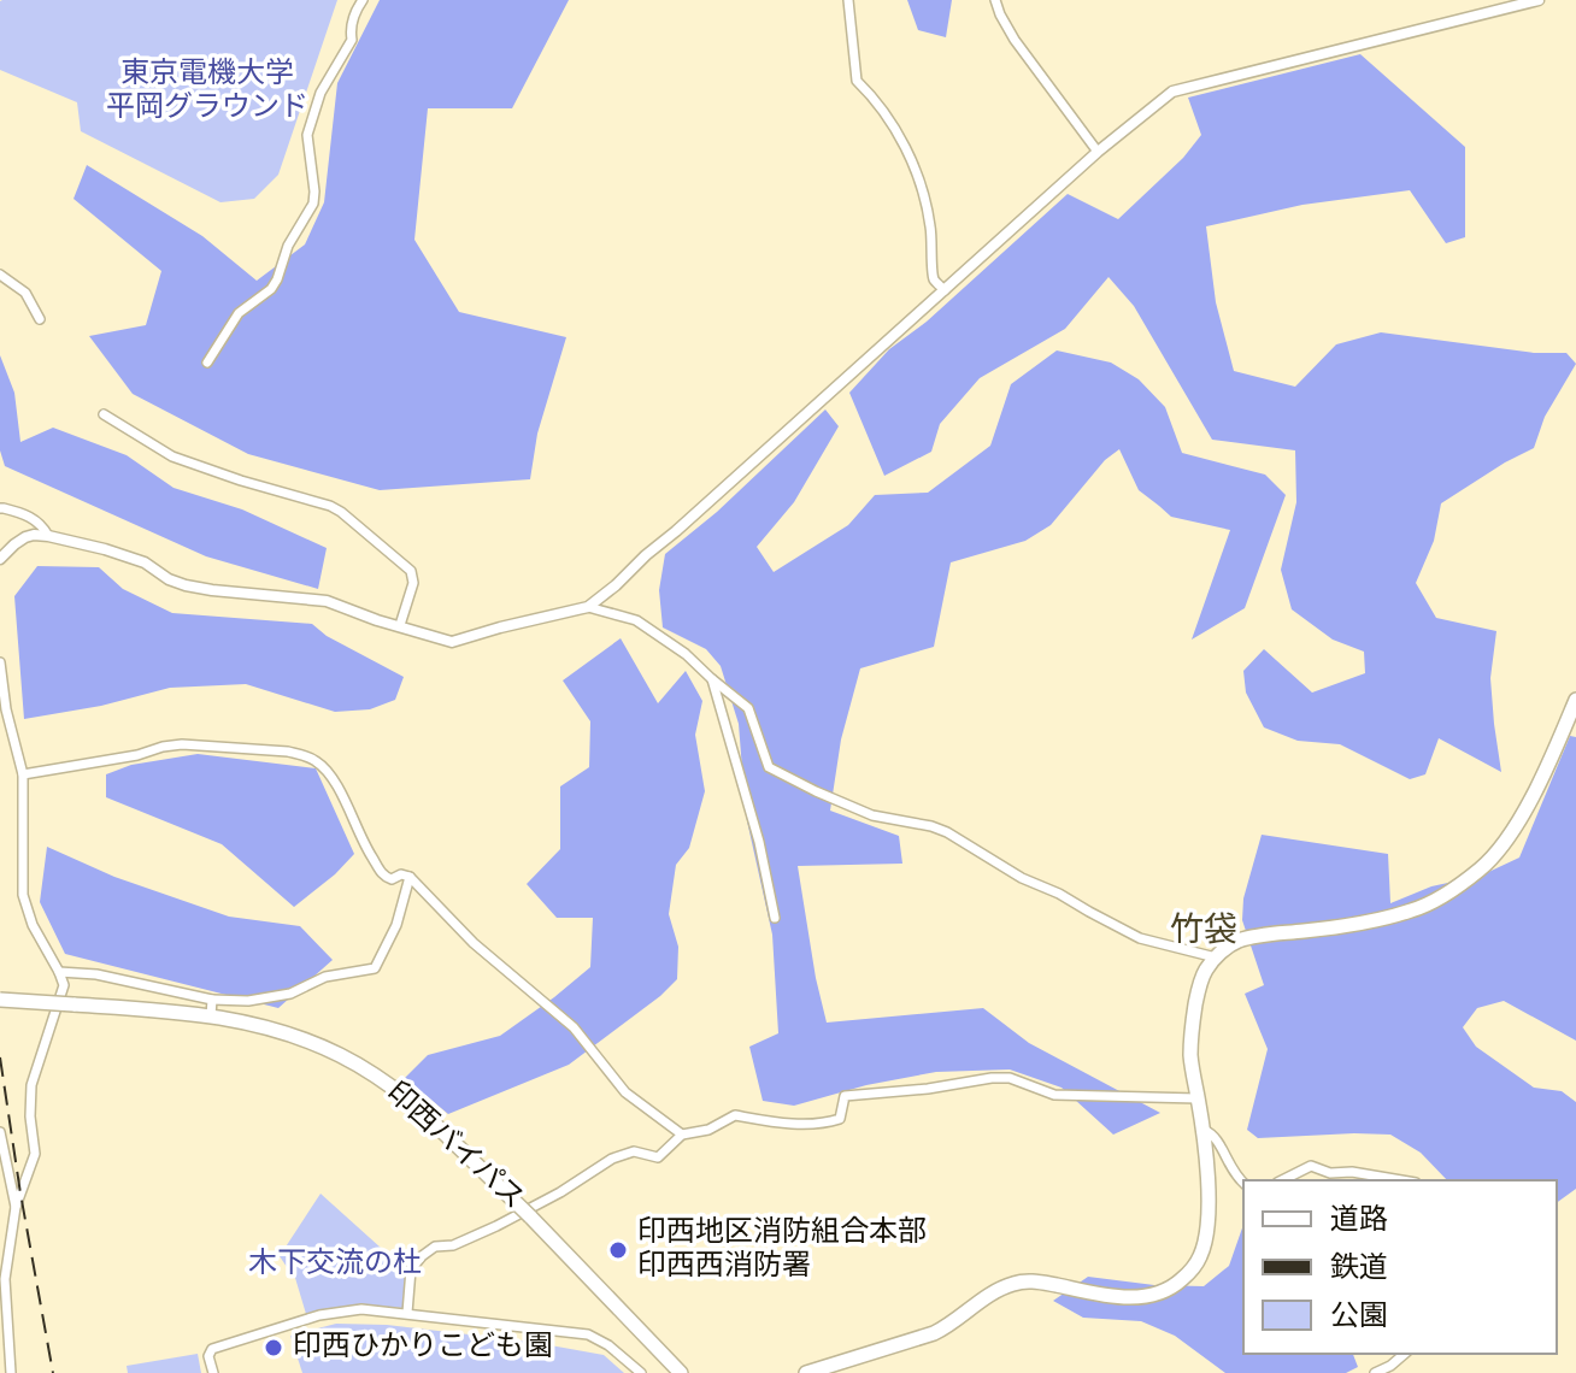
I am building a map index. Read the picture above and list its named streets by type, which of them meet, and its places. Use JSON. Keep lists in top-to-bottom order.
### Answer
{
  "streets": {
    "main road": ["印西バイパス"]
  },
  "districts": ["竹袋"],
  "parks": ["東京電機大学 平岡グラウンド", "木下交流の杜"],
  "places": ["印西地区消防組合本部 印西西消防署", "印西ひかりこども園"],
  "legend": ["道路", "鉄道", "公園"]
}
